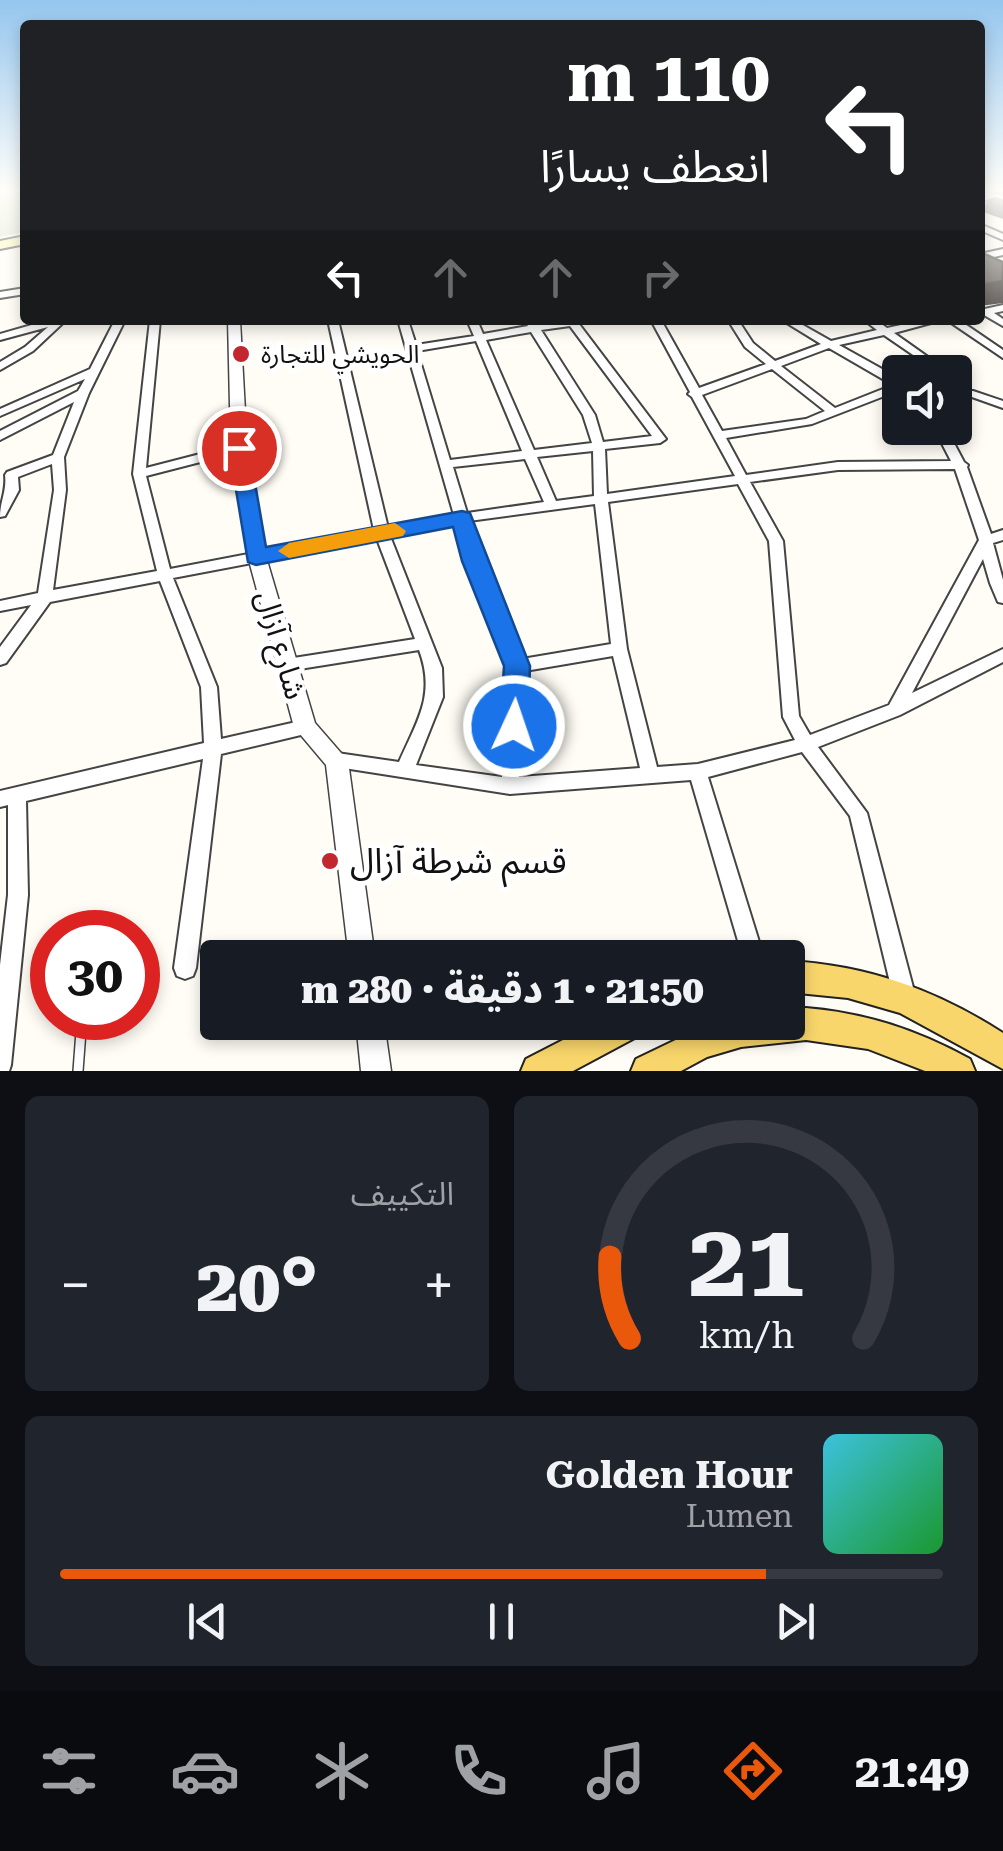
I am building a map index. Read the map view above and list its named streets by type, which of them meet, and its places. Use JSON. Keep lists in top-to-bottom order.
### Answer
{
  "streets": {
    "street": ["شارع آزال"]
  },
  "places": ["الحويشي للتجارة", "قسم شرطة آزال"],
  "page": {
    "turn": ["110 m", "انعطف يسارًا"],
    "limit": "30",
    "trip": "21:50 · 1 دقيقة · 280 m",
    "tile": "التكييف",
    "heat": ["−", "20°", "+"],
    "song": ["Golden Hour", "Lumen"],
    "tabs": "21:49",
    "gauge": ["21", "km/h"]
  }
}
